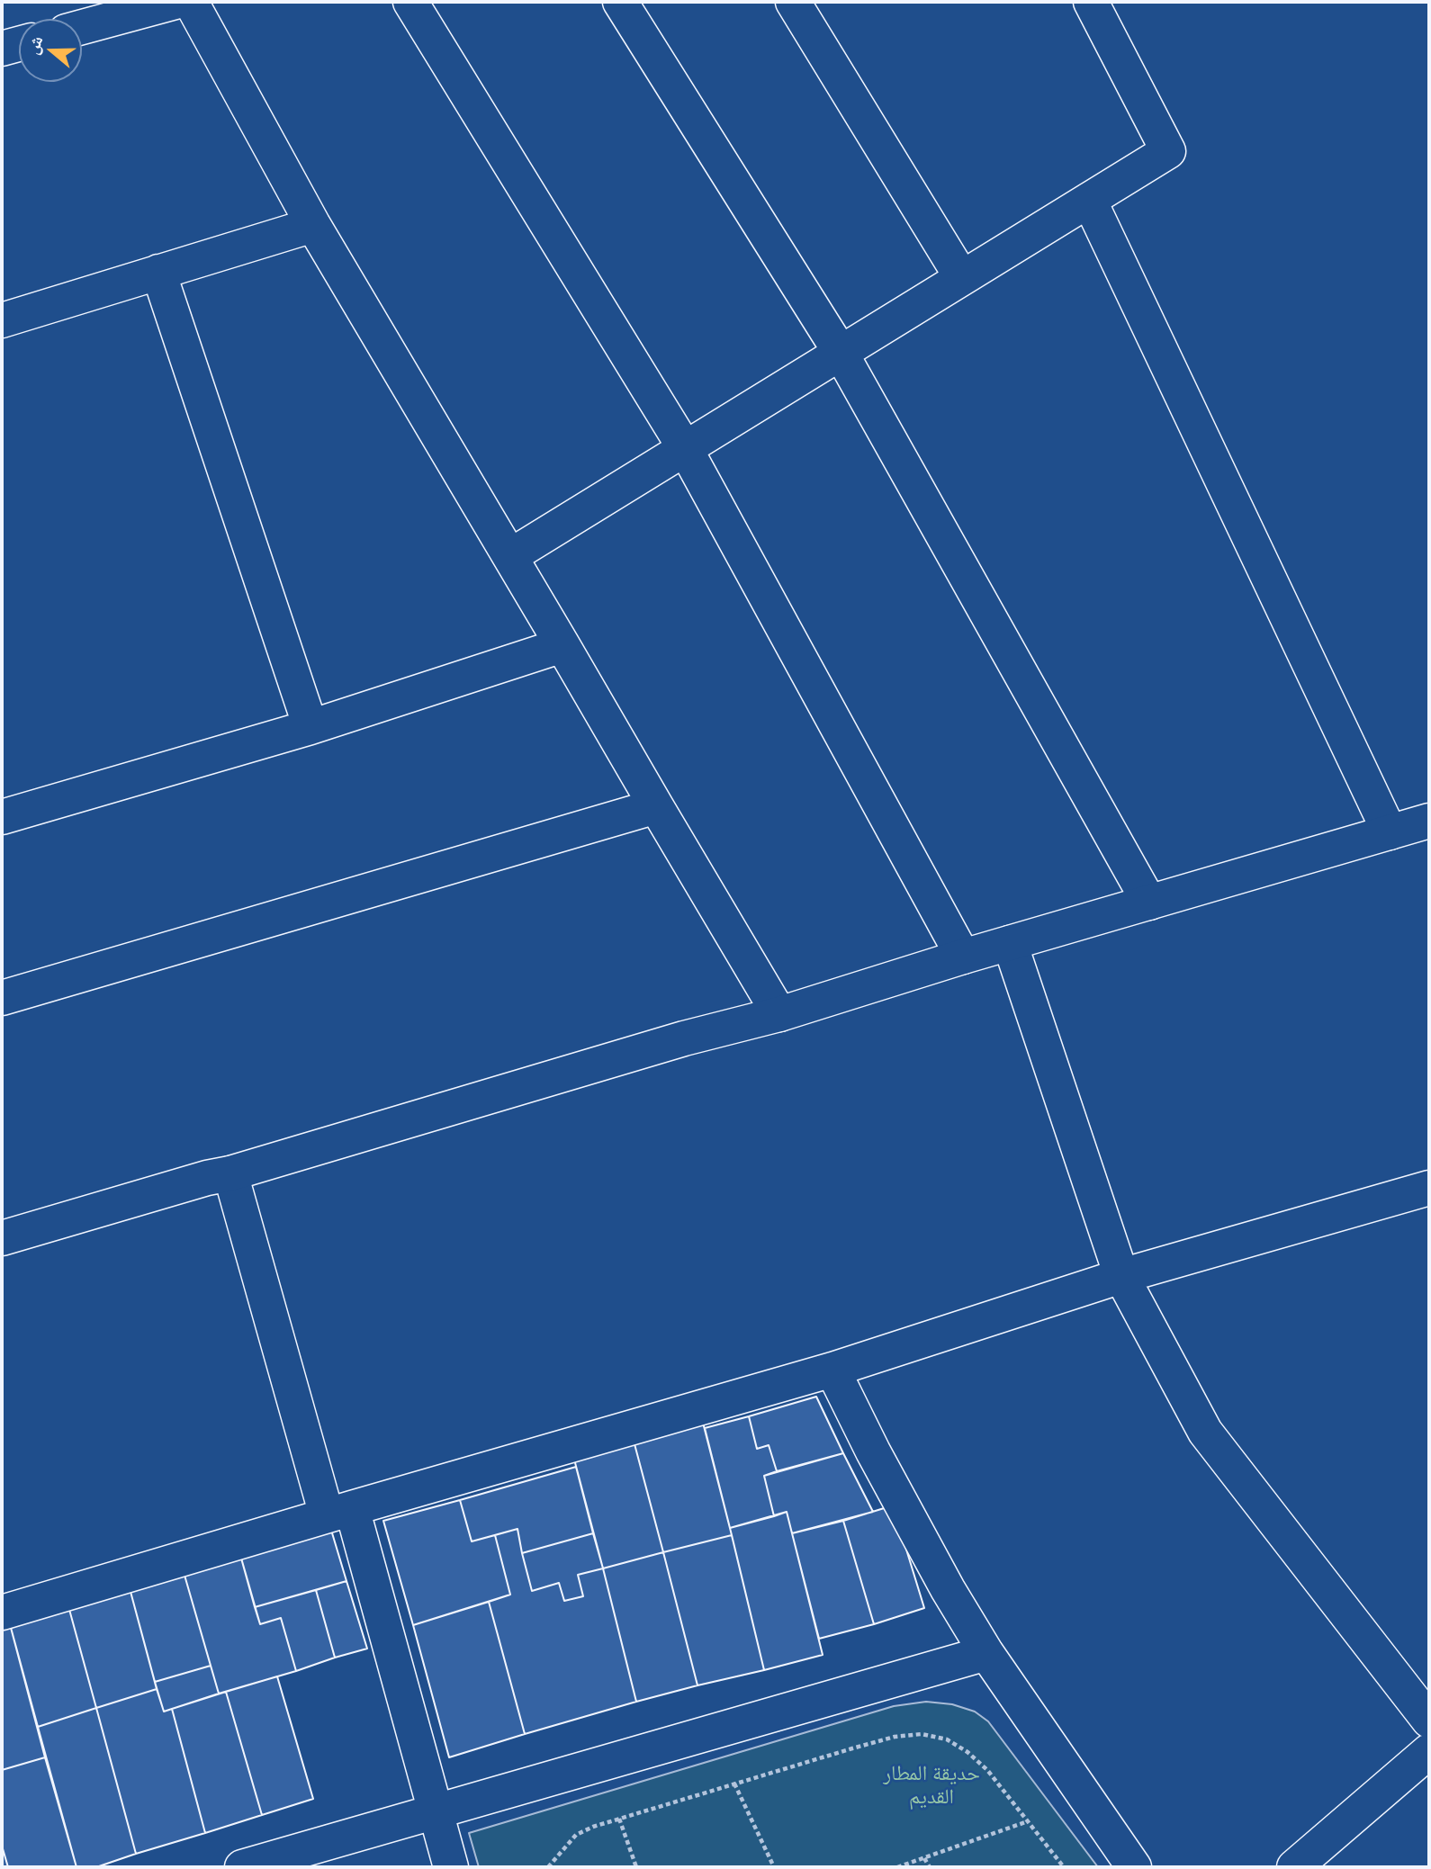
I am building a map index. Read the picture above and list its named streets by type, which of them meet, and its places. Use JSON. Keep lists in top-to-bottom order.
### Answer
{
  "parks": ["حديقة المطار القديم"],
  "north": "left"
}
